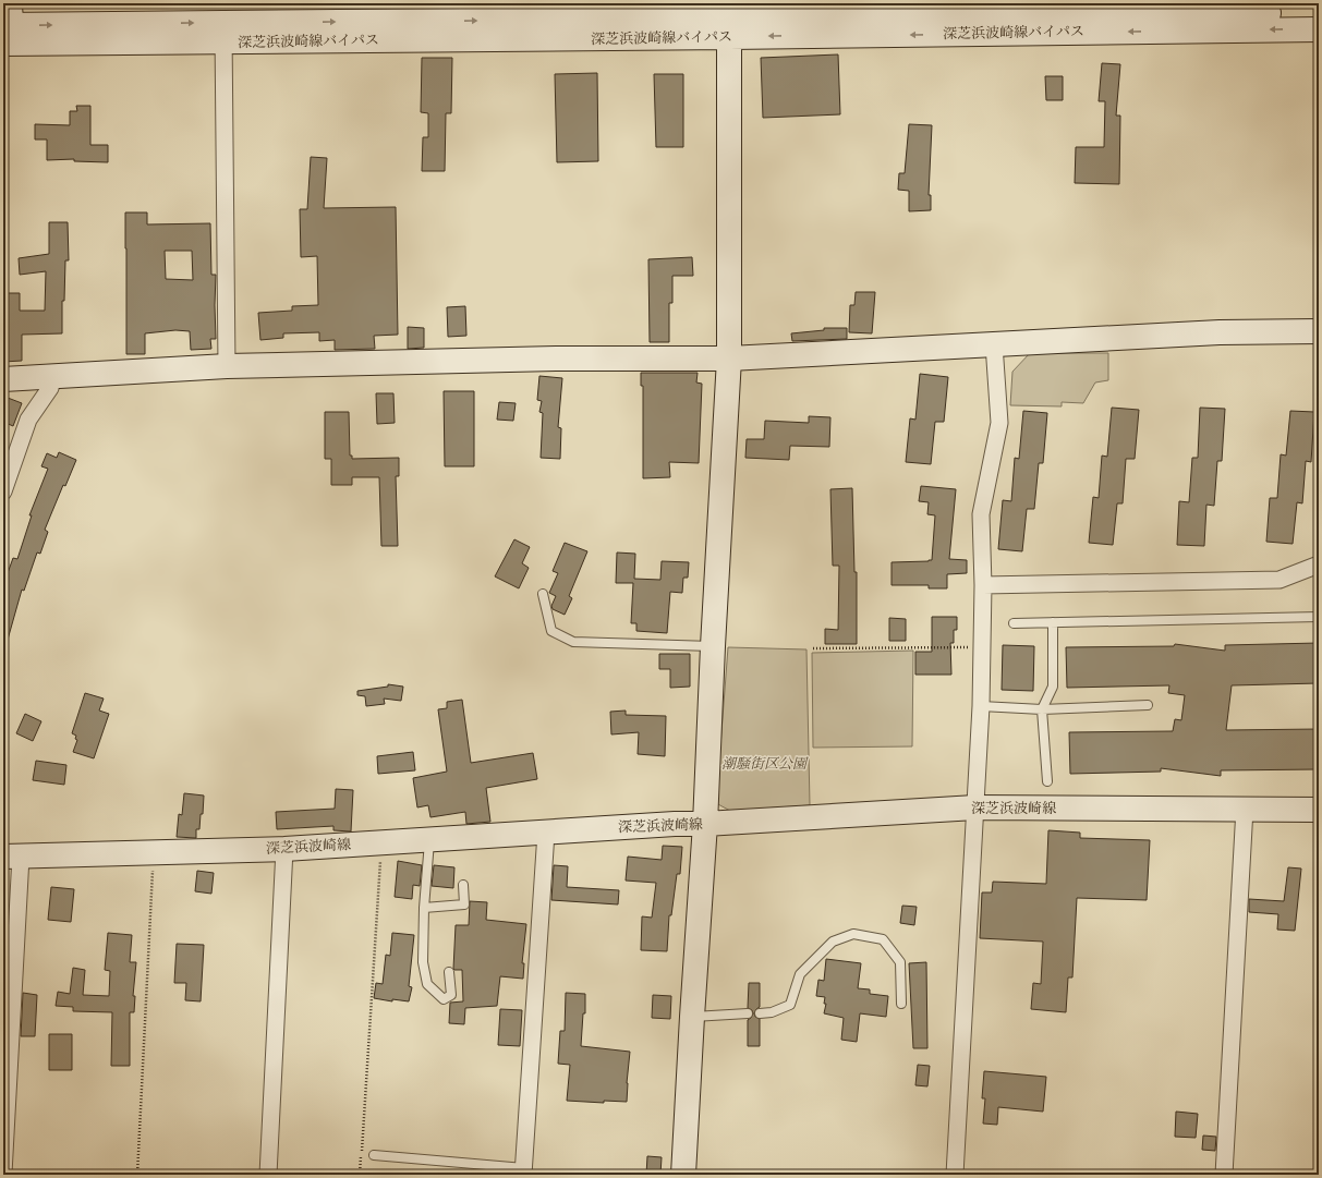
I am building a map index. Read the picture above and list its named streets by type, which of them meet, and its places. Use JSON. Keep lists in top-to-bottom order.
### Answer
{
  "streets": {
    "main road": ["深芝浜波崎線バイパス", "深芝浜波崎線"]
  },
  "parks": ["潮騒街区公園"]
}
